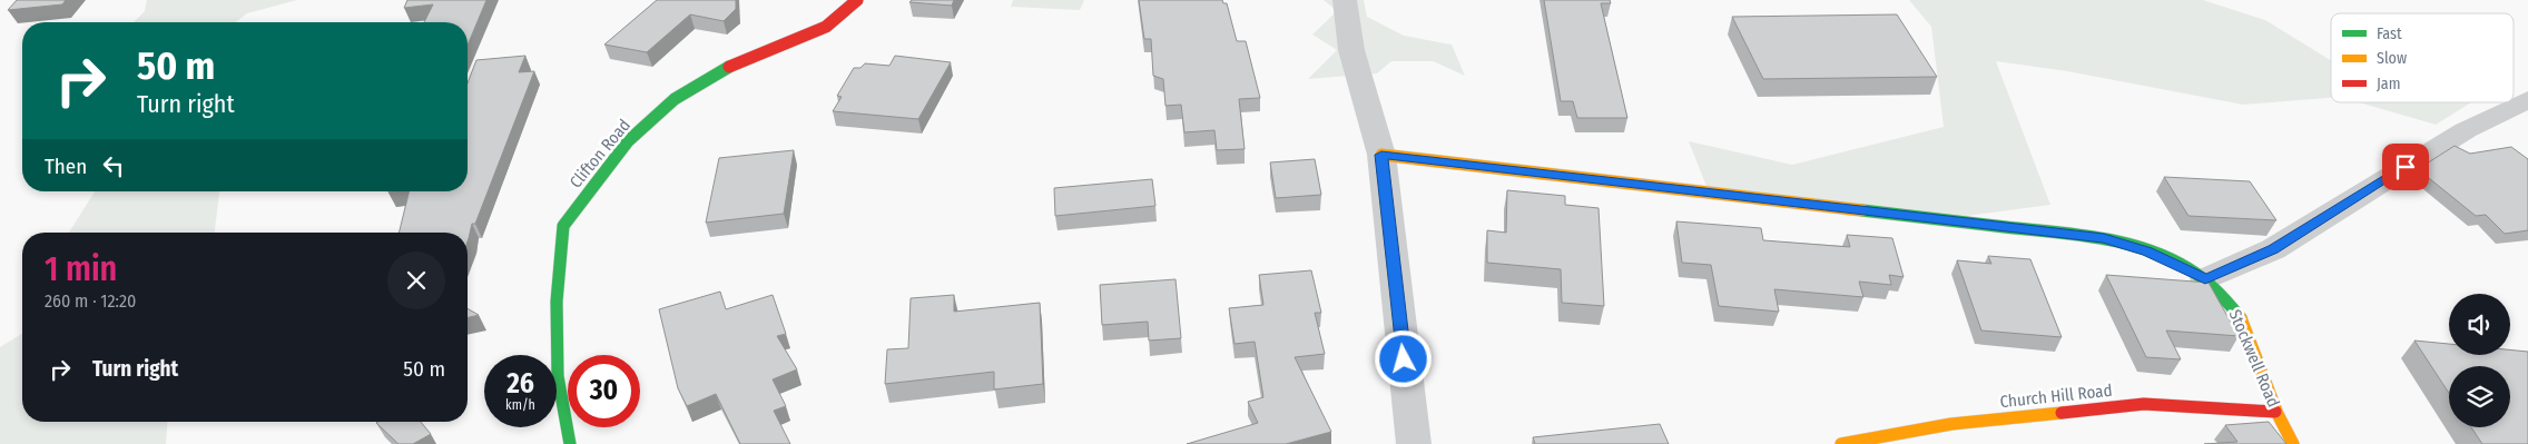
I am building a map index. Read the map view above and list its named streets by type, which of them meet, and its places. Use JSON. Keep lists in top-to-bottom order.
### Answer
{
  "streets": {
    "street": ["Clifton Road", "Stockwell Road", "Church Hill Road"]
  },
  "crossings": [
    ["Stockwell Road", "Church Hill Road"]
  ],
  "legend": ["Fast", "Slow", "Jam"],
  "page": {
    "turn": ["50 m", "Turn right"],
    "then": "Then",
    "heading": ["1 min", "260 m · 12:20"],
    "list": [
      {
        "name": "Turn right",
        "value": "50 m"
      }
    ],
    "speed": "26 km/h",
    "limit": "30"
  }
}
